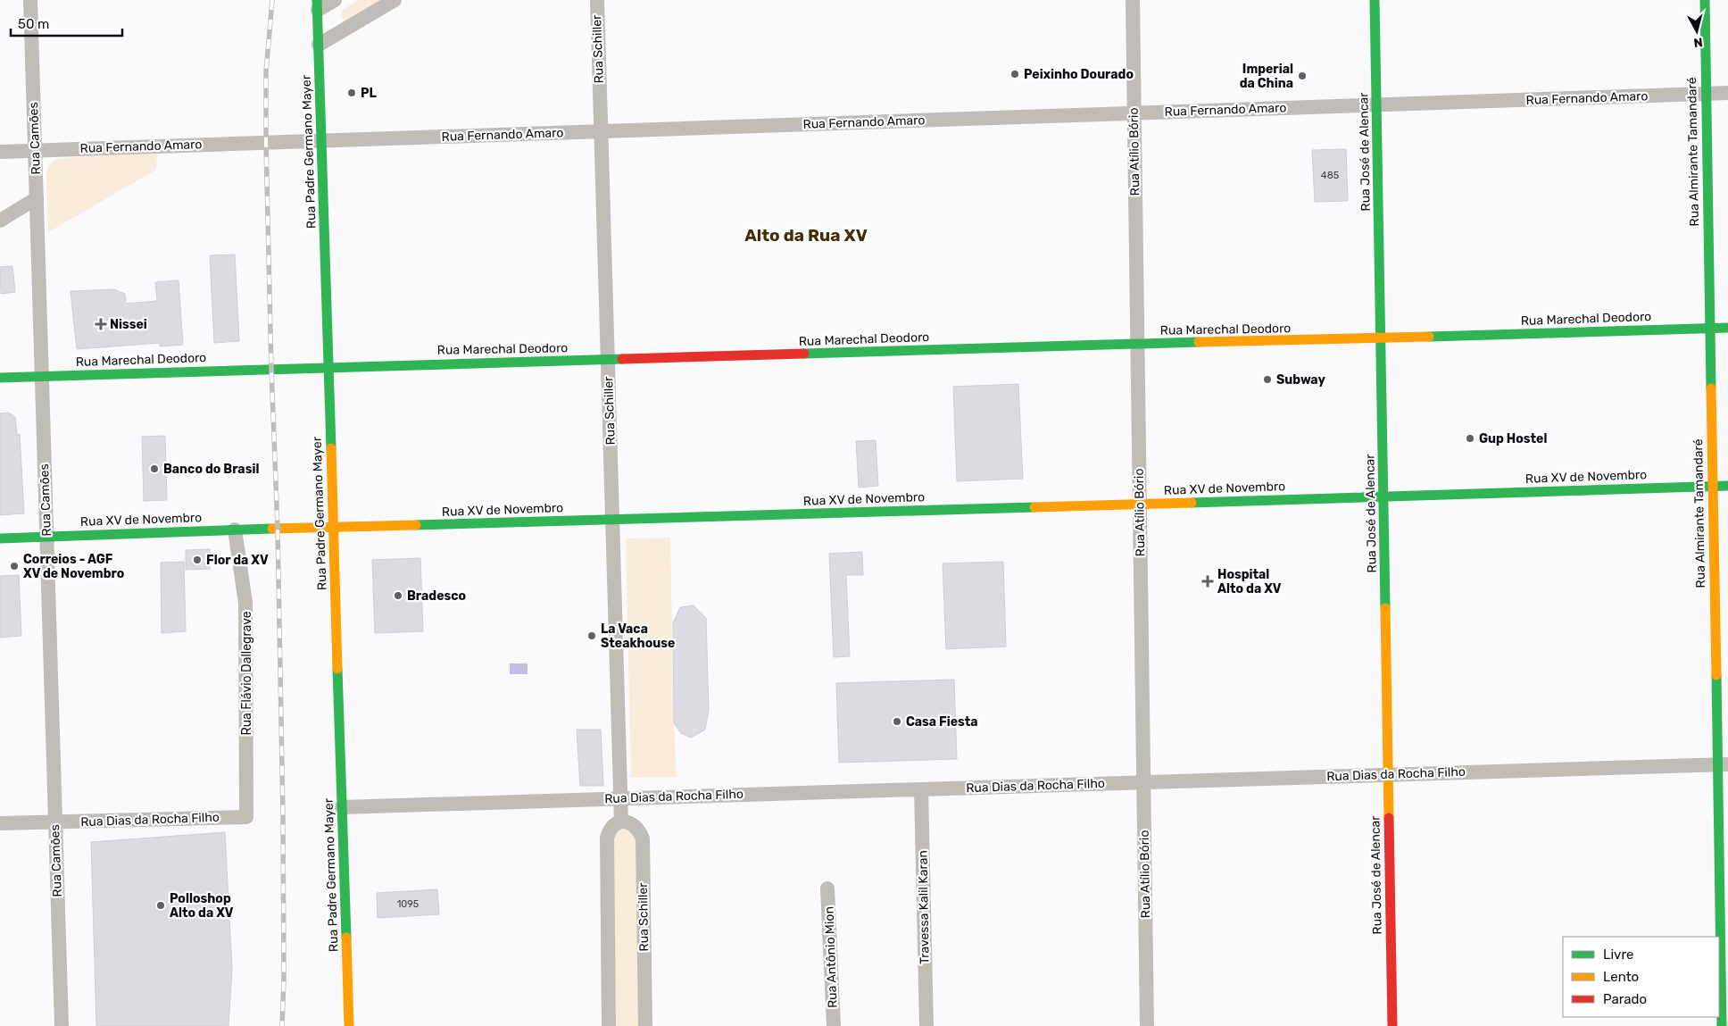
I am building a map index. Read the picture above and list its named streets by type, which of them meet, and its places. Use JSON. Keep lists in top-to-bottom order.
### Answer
{
  "streets": {
    "main road": [
      "Rua Padre Germano Mayer",
      "Rua José de Alencar",
      "Rua Almirante Tamandaré",
      "Rua Marechal Deodoro",
      "Rua XV de Novembro"
    ],
    "street": [
      "Rua Schiller",
      "Rua Fernando Amaro",
      "Rua Camões",
      "Rua Atílio Bório",
      "Rua Flávio Dallegrave",
      "Rua Dias da Rocha Filho",
      "Travessa Kalil Karan",
      "Rua Antônio Mion"
    ]
  },
  "crossings": [
    ["Rua Schiller", "Rua Fernando Amaro"],
    ["Rua Schiller", "Rua Marechal Deodoro"],
    ["Rua Schiller", "Rua XV de Novembro"],
    ["Rua Schiller", "Rua Dias da Rocha Filho"],
    ["Rua Fernando Amaro", "Rua Camões"],
    ["Rua Fernando Amaro", "Rua Padre Germano Mayer"],
    ["Rua Fernando Amaro", "Rua Atílio Bório"],
    ["Rua Fernando Amaro", "Rua José de Alencar"],
    ["Rua Fernando Amaro", "Rua Almirante Tamandaré"],
    ["Rua Camões", "Rua Marechal Deodoro"],
    ["Rua Camões", "Rua XV de Novembro"],
    ["Rua Camões", "Rua Dias da Rocha Filho"],
    ["Rua Padre Germano Mayer", "Rua Marechal Deodoro"],
    ["Rua Padre Germano Mayer", "Rua XV de Novembro"],
    ["Rua Padre Germano Mayer", "Rua Dias da Rocha Filho"],
    ["Rua Atílio Bório", "Rua Marechal Deodoro"],
    ["Rua Atílio Bório", "Rua XV de Novembro"],
    ["Rua Atílio Bório", "Rua Dias da Rocha Filho"],
    ["Rua José de Alencar", "Rua Marechal Deodoro"],
    ["Rua José de Alencar", "Rua XV de Novembro"],
    ["Rua José de Alencar", "Rua Dias da Rocha Filho"],
    ["Rua Almirante Tamandaré", "Rua Marechal Deodoro"],
    ["Rua Almirante Tamandaré", "Rua XV de Novembro"],
    ["Rua Almirante Tamandaré", "Rua Dias da Rocha Filho"],
    ["Rua XV de Novembro", "Rua Flávio Dallegrave"],
    ["Rua Flávio Dallegrave", "Rua Dias da Rocha Filho"],
    ["Rua Dias da Rocha Filho", "Travessa Kalil Karan"]
  ],
  "districts": ["Alto da Rua XV"],
  "places": {
    "other": [
      "Peixinho Dourado",
      "Imperial da China",
      "PL",
      "Subway",
      "Gup Hostel",
      "Banco do Brasil",
      "Flor da XV",
      "Correios - AGF XV de Novembro",
      "Bradesco",
      "La Vaca Steakhouse",
      "Casa Fiesta",
      "Polloshop Alto da XV"
    ],
    "health": ["Nissei", "Hospital Alto da XV"]
  },
  "house_numbers": ["485", "1095"],
  "legend": ["Livre", "Lento", "Parado"],
  "scale_bar": "50 m",
  "north": "bottom"
}
